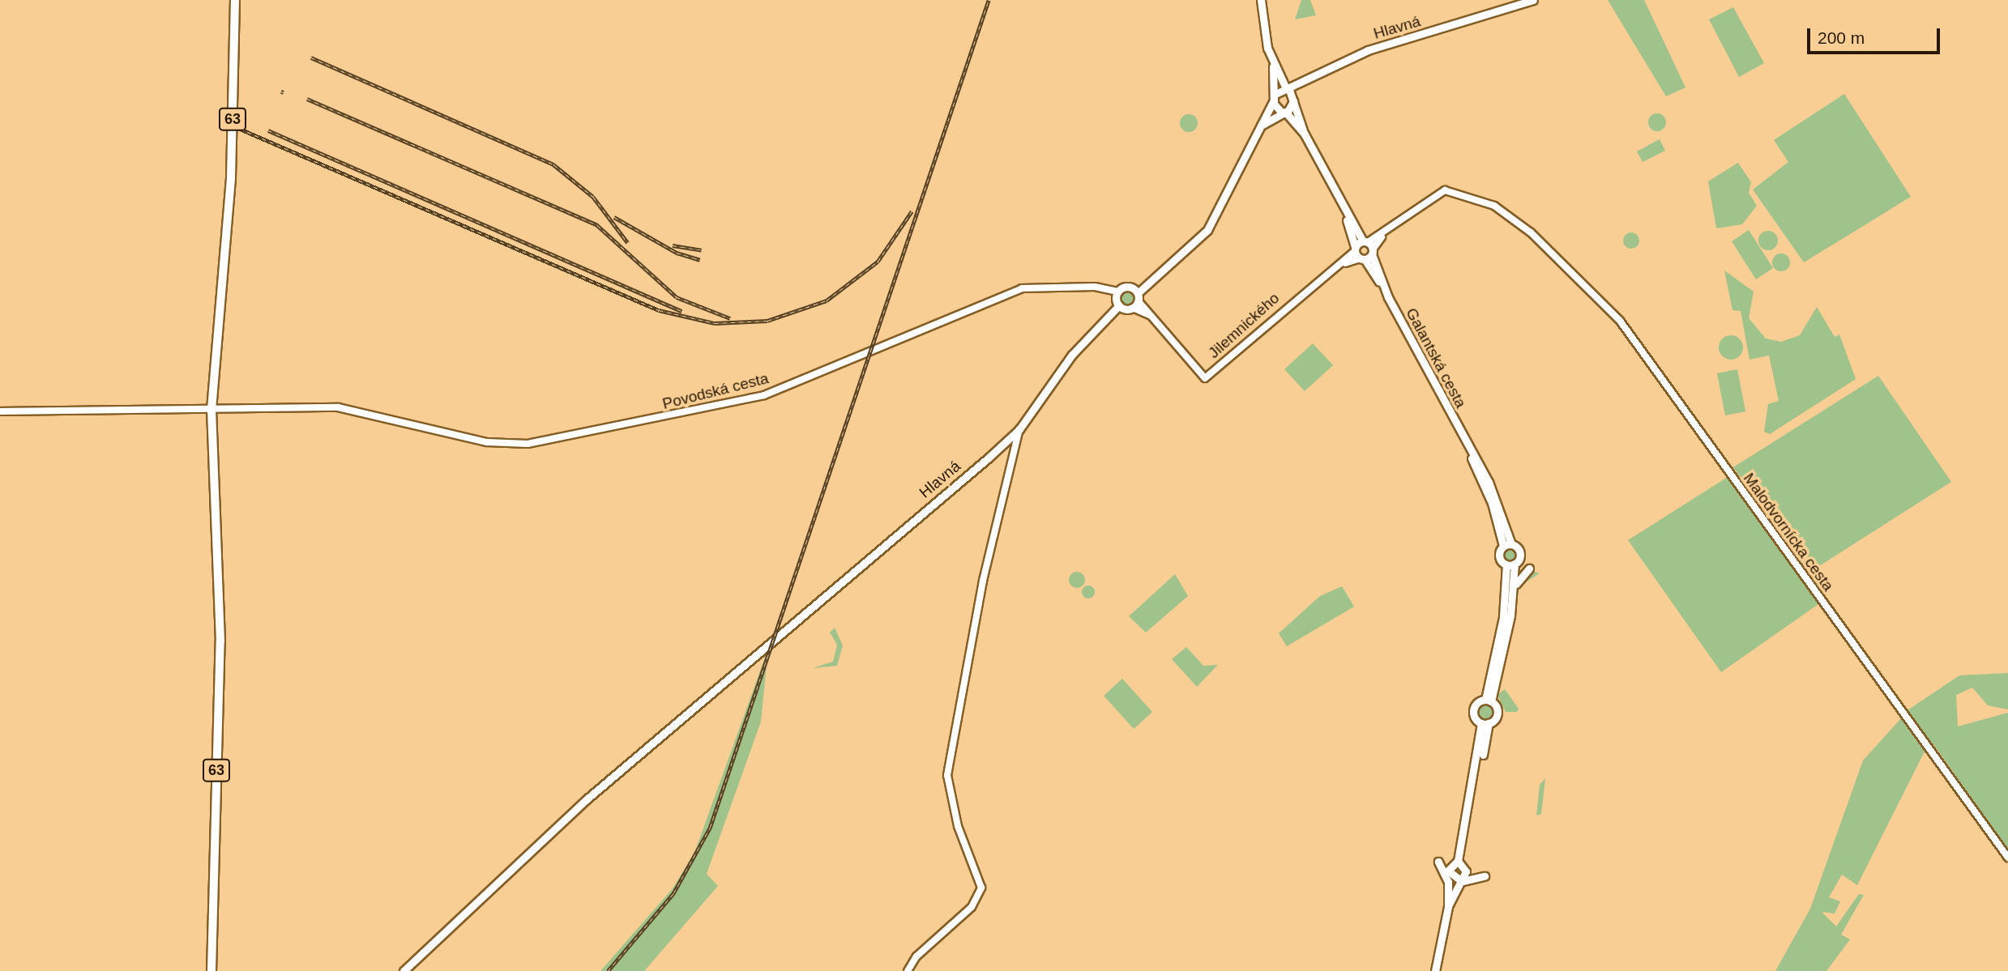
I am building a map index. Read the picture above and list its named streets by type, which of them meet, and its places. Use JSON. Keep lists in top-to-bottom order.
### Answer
{
  "streets": {
    "main road": ["Hlavná", "63", "Galantská cesta"],
    "street": ["Jilemnického", "Povodská cesta", "Malodvornícka cesta"]
  },
  "crossings": [
    ["63", "Povodská cesta"],
    ["Jilemnického", "Galantská cesta"]
  ],
  "scale_bar": "200 m"
}
